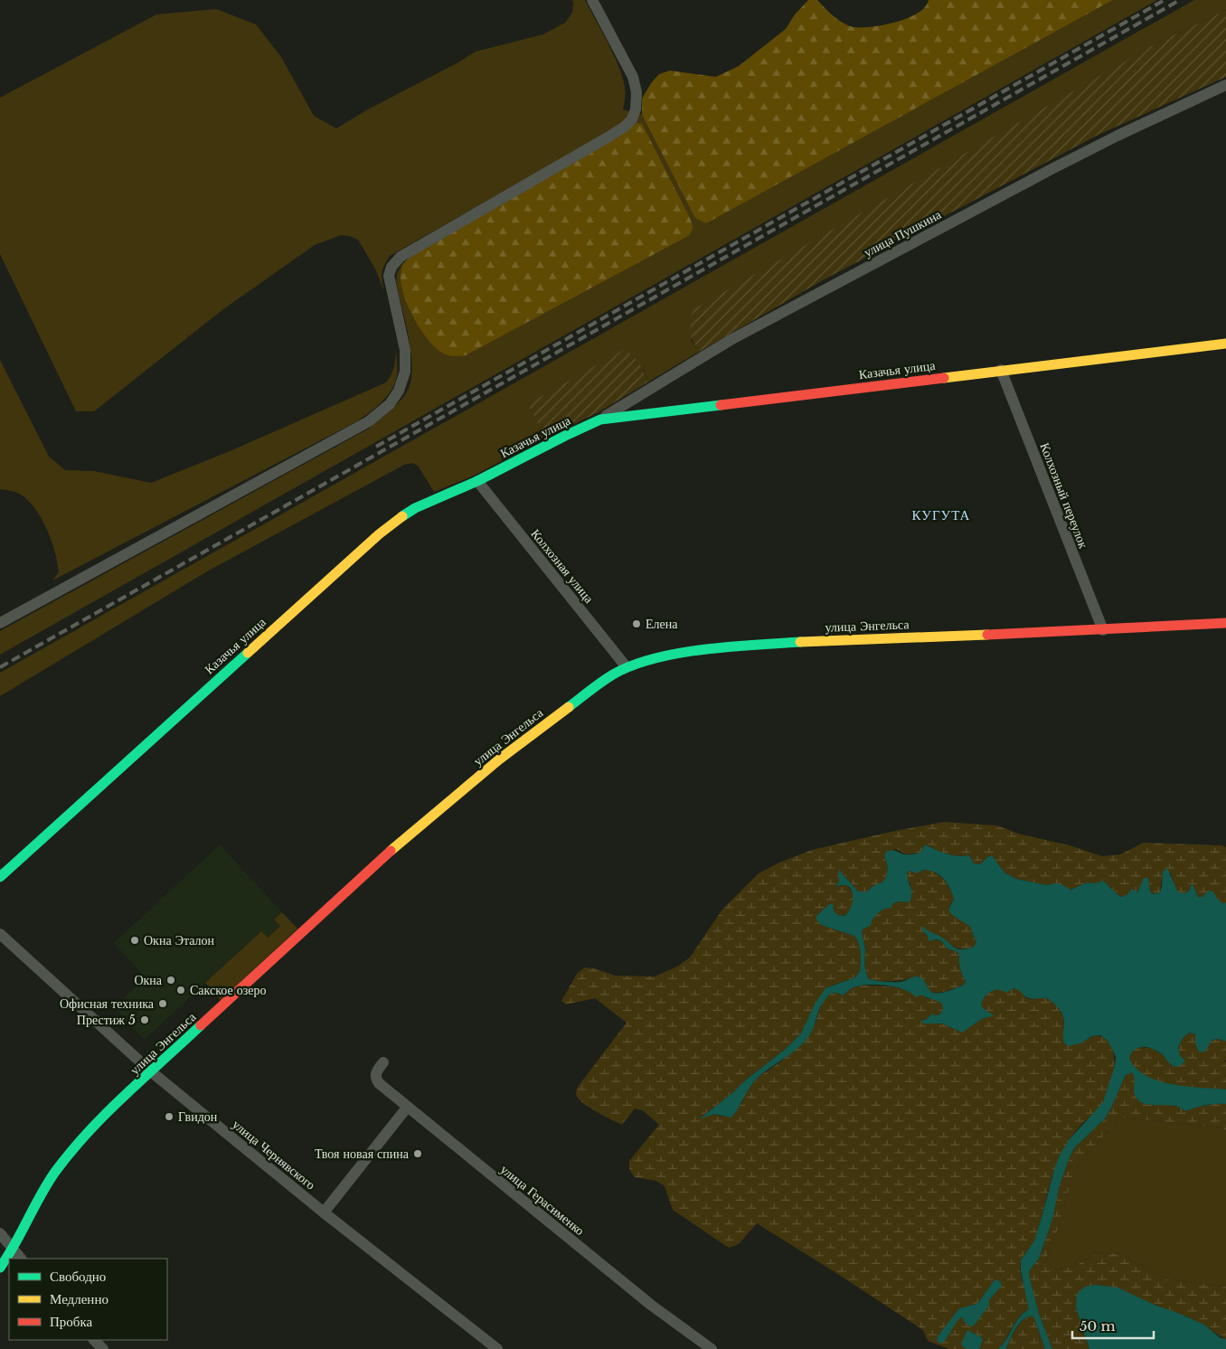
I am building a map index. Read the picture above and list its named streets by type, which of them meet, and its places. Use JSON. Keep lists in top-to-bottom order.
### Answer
{
  "streets": {
    "street": [
      "улица Пушкина",
      "Казачья улица",
      "Колхозный переулок",
      "Колхозная улица",
      "улица Энгельса",
      "улица Чернявского",
      "улица Герасименко"
    ]
  },
  "crossings": [
    ["улица Пушкина", "Казачья улица"],
    ["Казачья улица", "Колхозный переулок"],
    ["Казачья улица", "Колхозная улица"],
    ["Колхозный переулок", "улица Энгельса"],
    ["Колхозная улица", "улица Энгельса"],
    ["улица Энгельса", "улица Чернявского"]
  ],
  "districts": ["КУГУТА"],
  "places": [
    "Елена",
    "Окна Эталон",
    "Окна",
    "Сакское озеро",
    "Офисная техника",
    "Престиж 5",
    "Гвидон",
    "Твоя новая спина"
  ],
  "legend": ["Свободно", "Медленно", "Пробка"],
  "scale_bar": "50 m"
}
